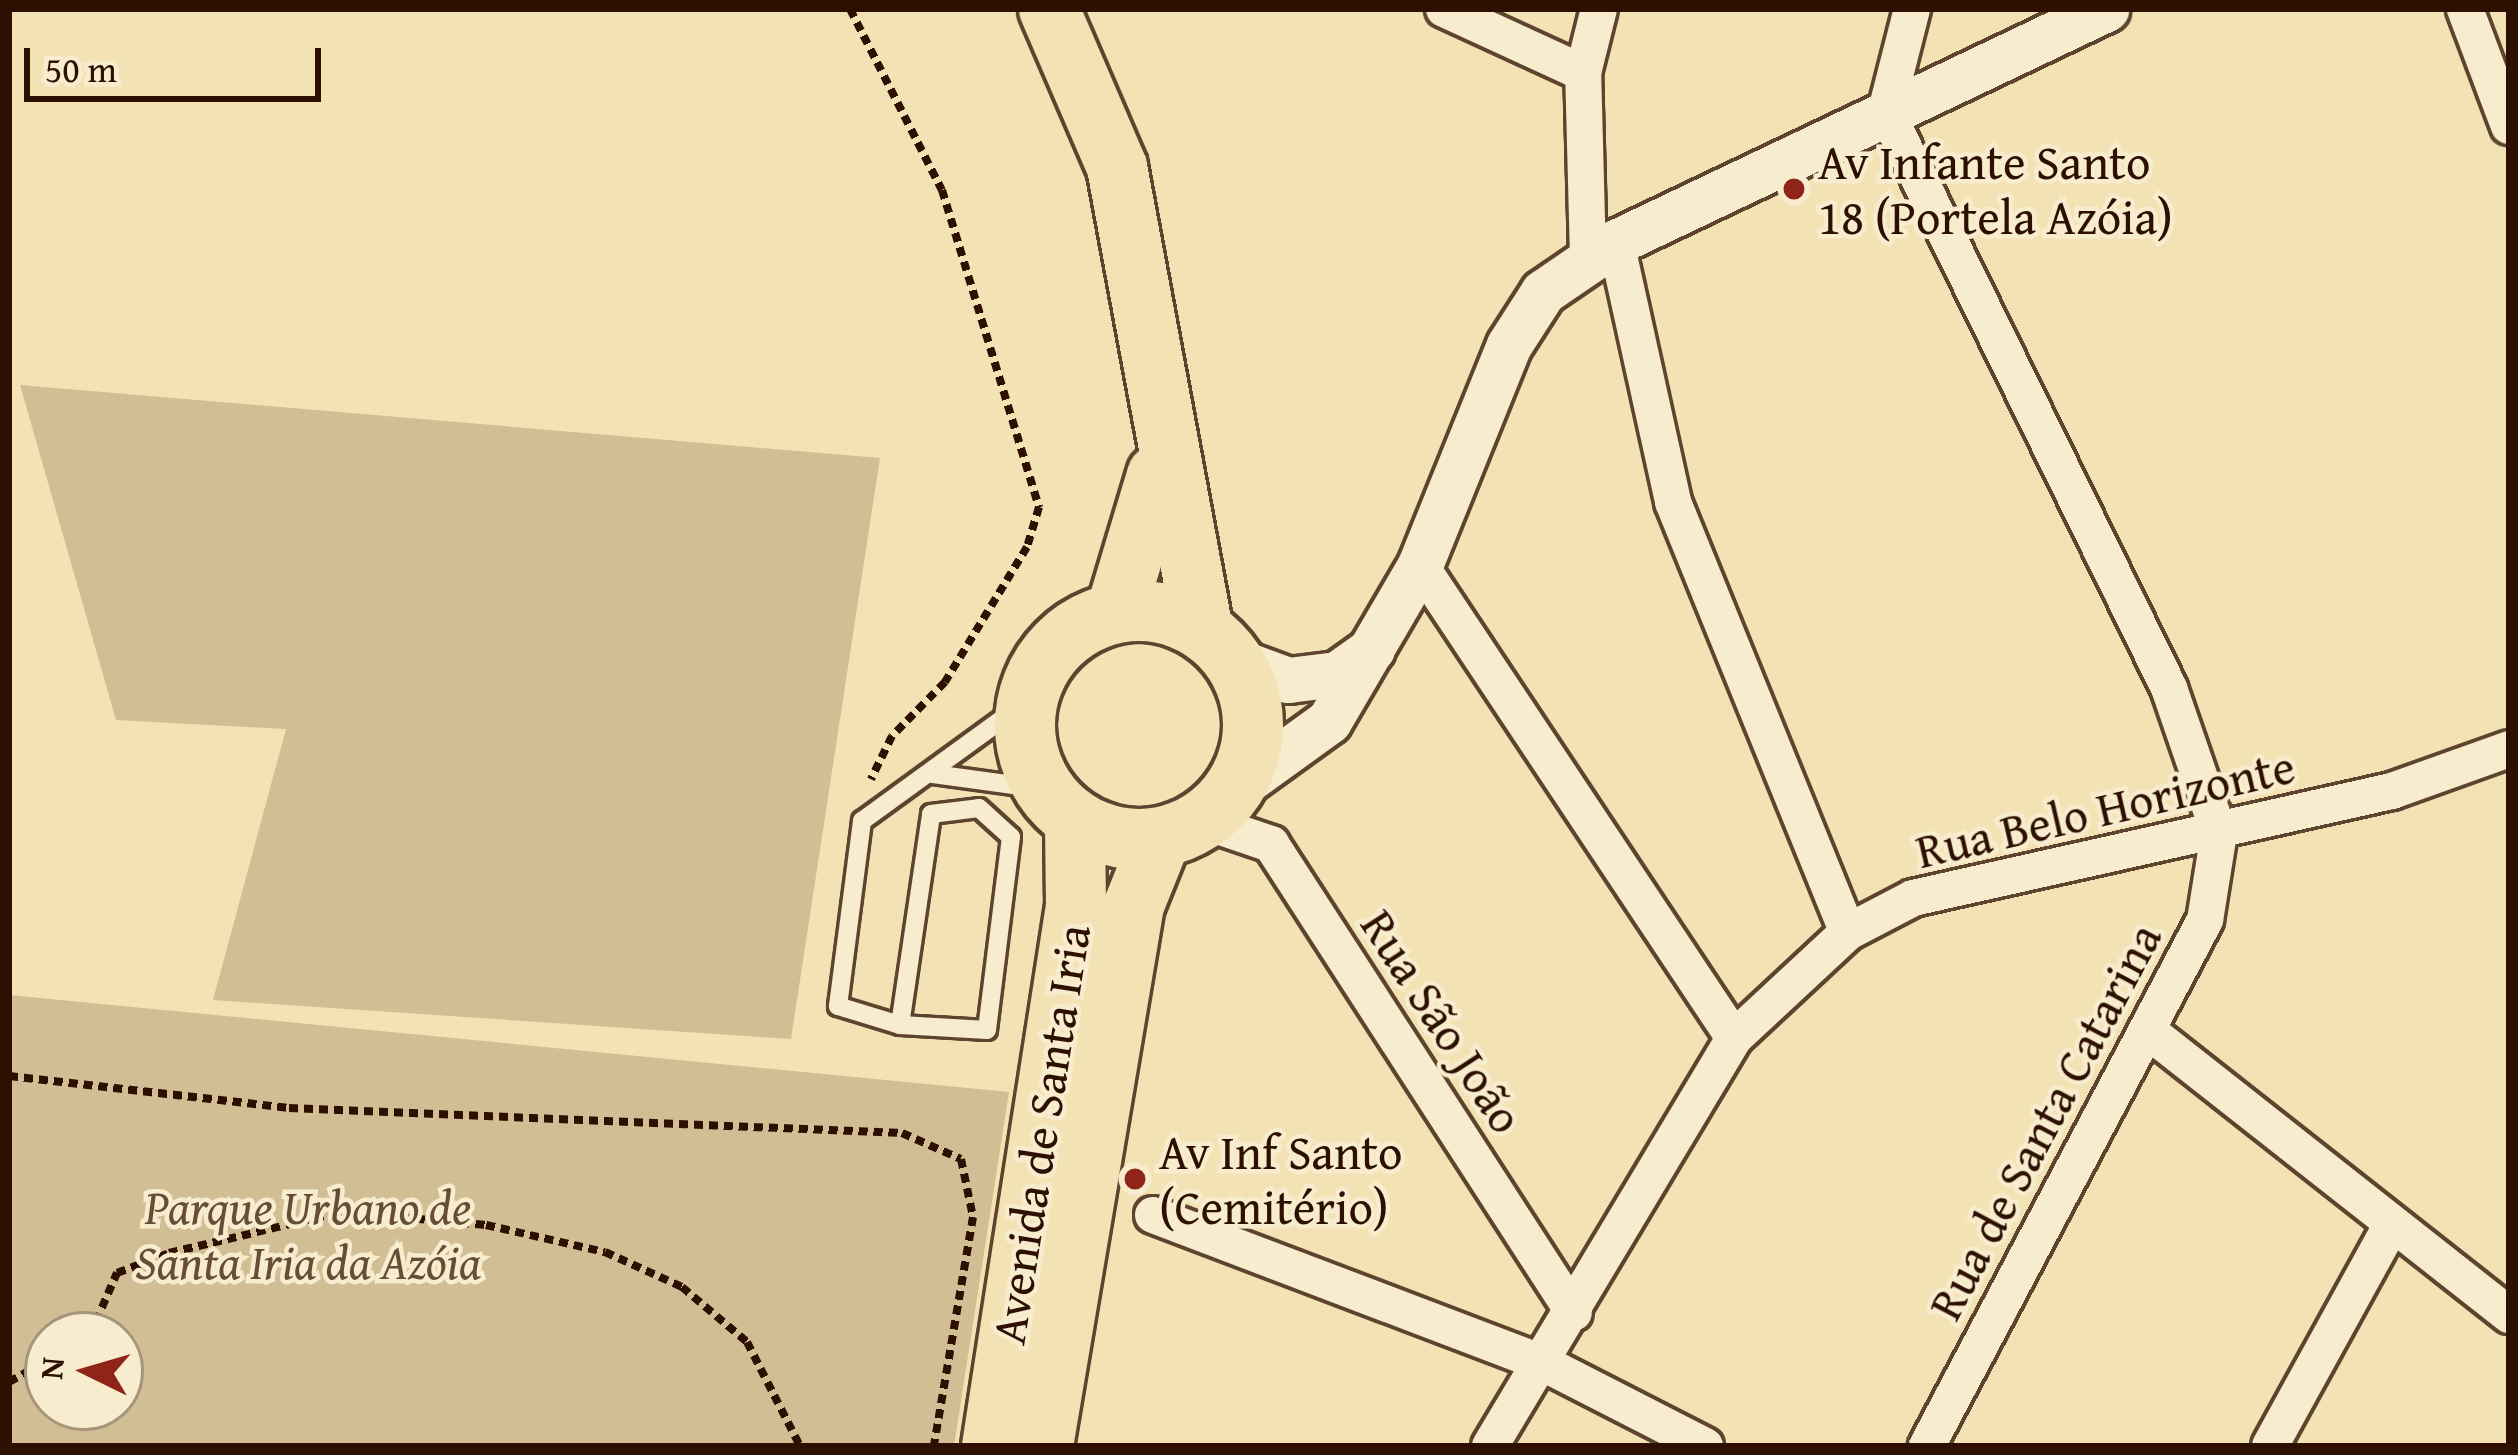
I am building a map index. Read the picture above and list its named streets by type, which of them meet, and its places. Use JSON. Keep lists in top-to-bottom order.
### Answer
{
  "streets": {
    "main road": ["Avenida de Santa Iria"],
    "street": ["Rua Belo Horizonte", "Rua São João", "Rua de Santa Catarina"]
  },
  "crossings": [
    ["Rua Belo Horizonte", "Rua São João"],
    ["Rua Belo Horizonte", "Rua de Santa Catarina"],
    ["Rua São João", "Avenida de Santa Iria"]
  ],
  "parks": ["Parque Urbano de Santa Iria da Azóia"],
  "places": ["Av Infante Santo 18 (Portela Azóia)", "Av Inf Santo (Cemitério)"],
  "scale_bar": "50 m",
  "north": "left"
}
